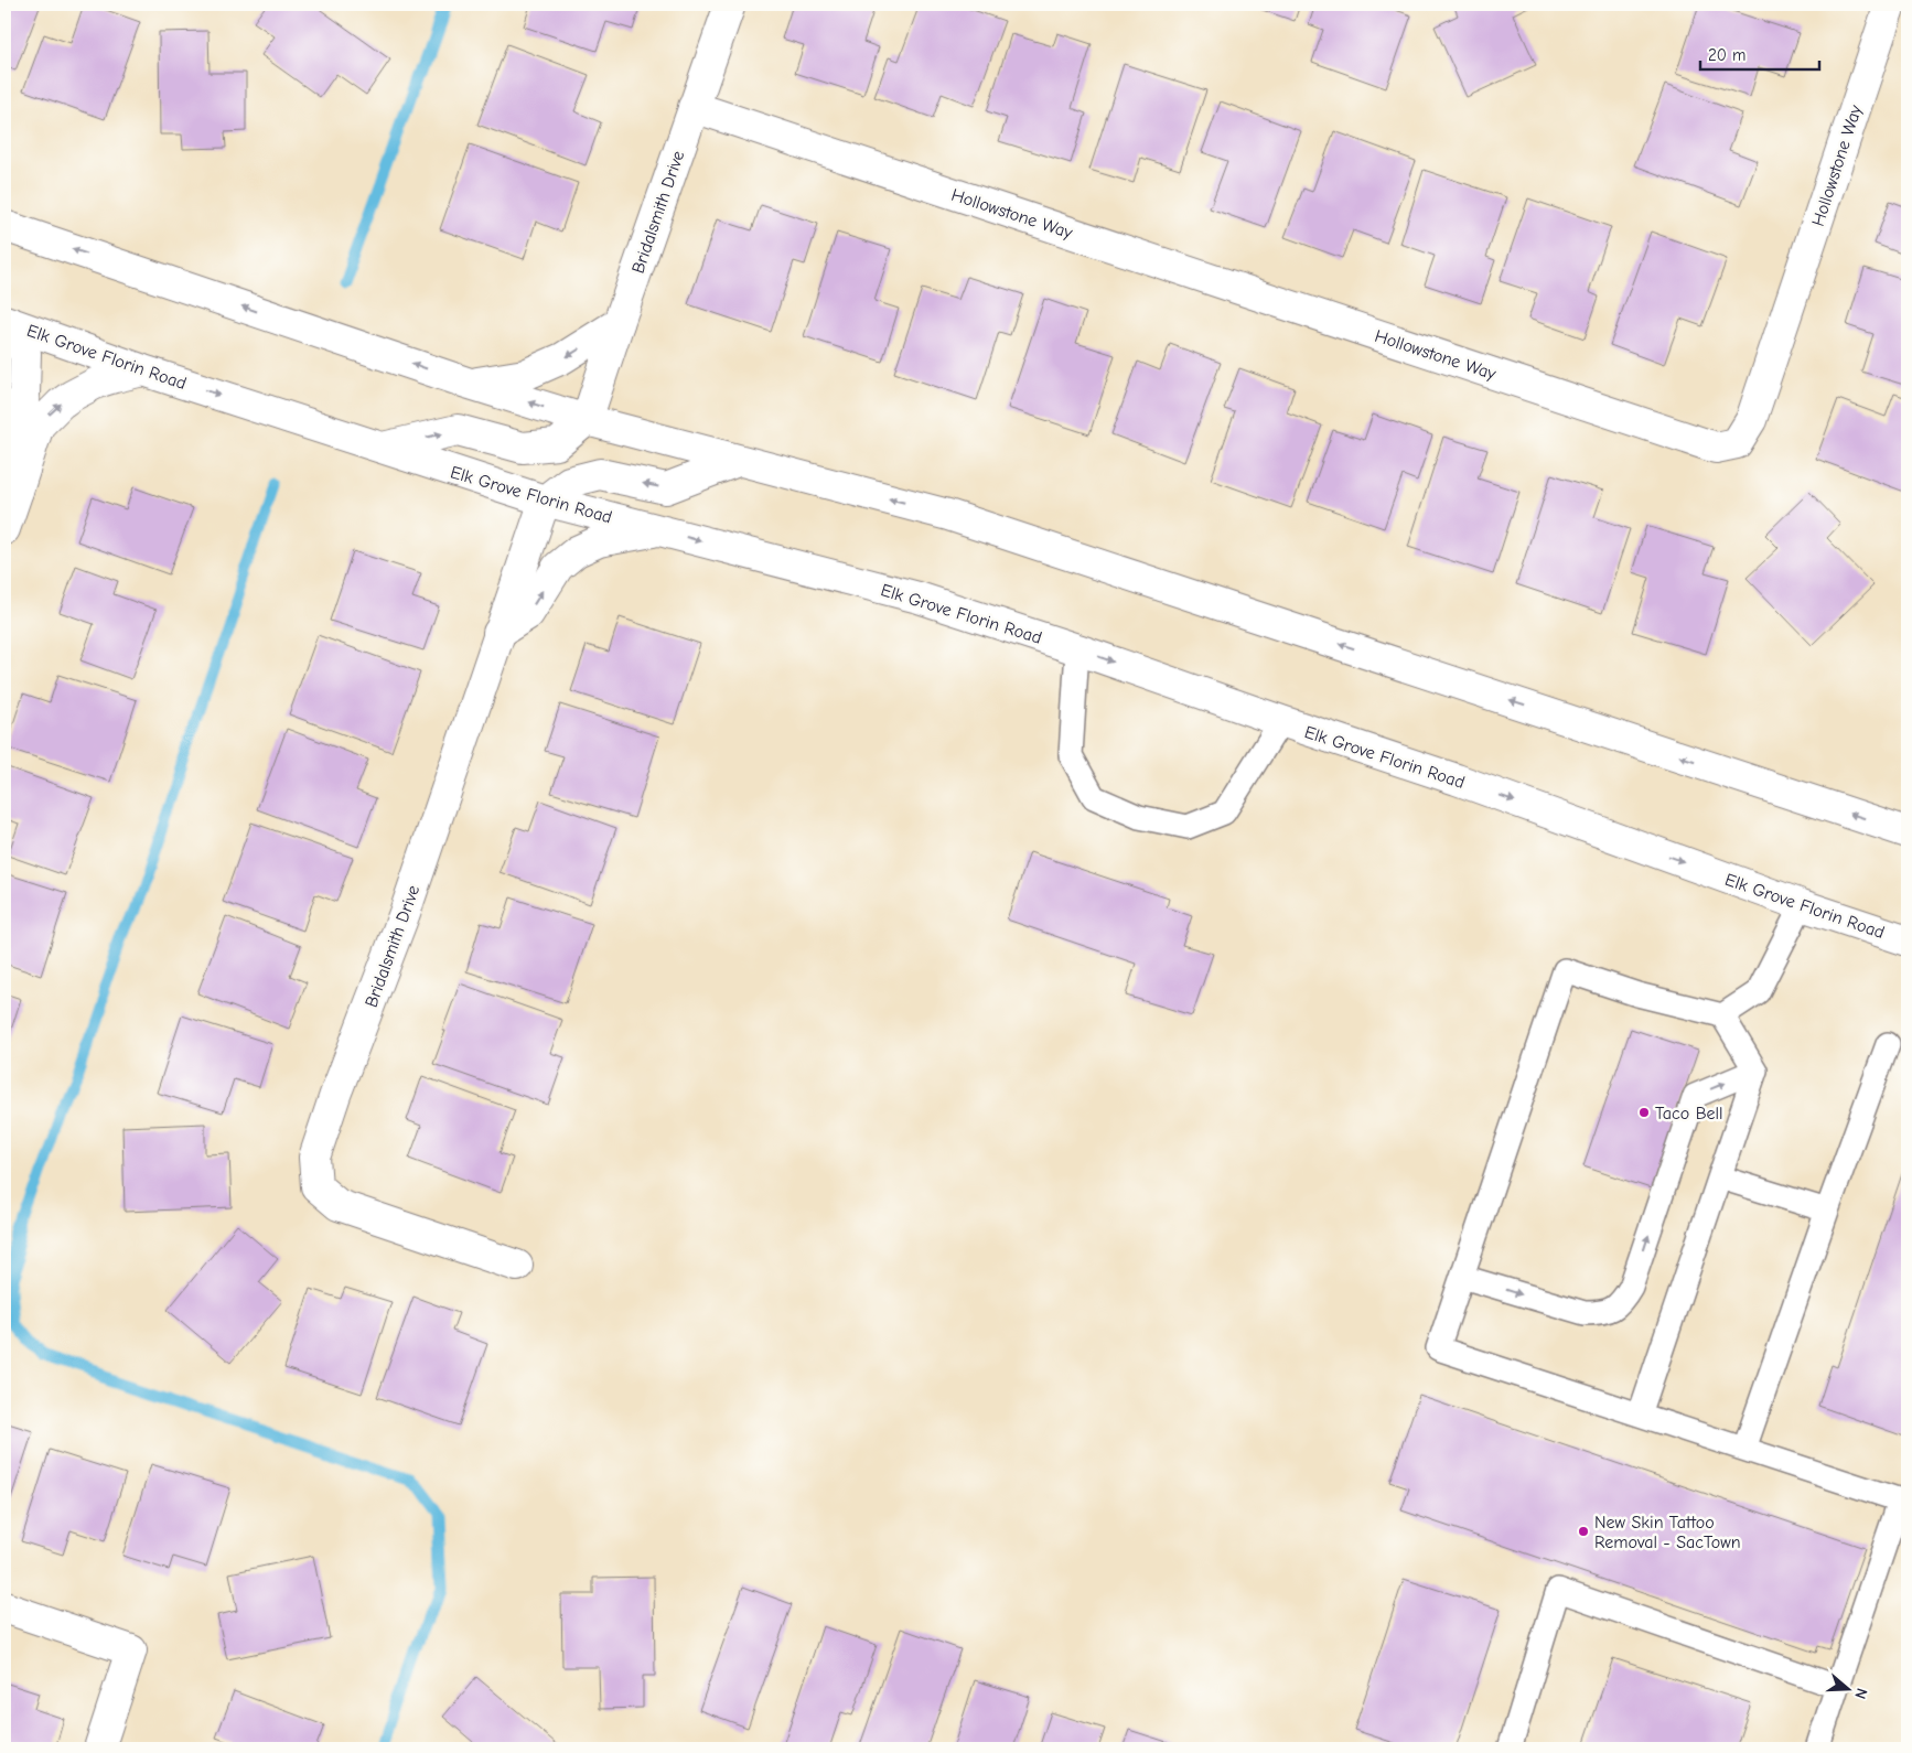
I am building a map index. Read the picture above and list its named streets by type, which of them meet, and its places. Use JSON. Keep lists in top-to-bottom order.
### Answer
{
  "streets": {
    "main road": ["Hollowstone Way", "Bridalsmith Drive", "Elk Grove Florin Road"]
  },
  "crossings": [
    ["Hollowstone Way", "Bridalsmith Drive"],
    ["Bridalsmith Drive", "Elk Grove Florin Road"]
  ],
  "places": ["Taco Bell", "New Skin Tattoo Removal - SacTown"],
  "scale_bar": "20 m",
  "north": "right"
}
